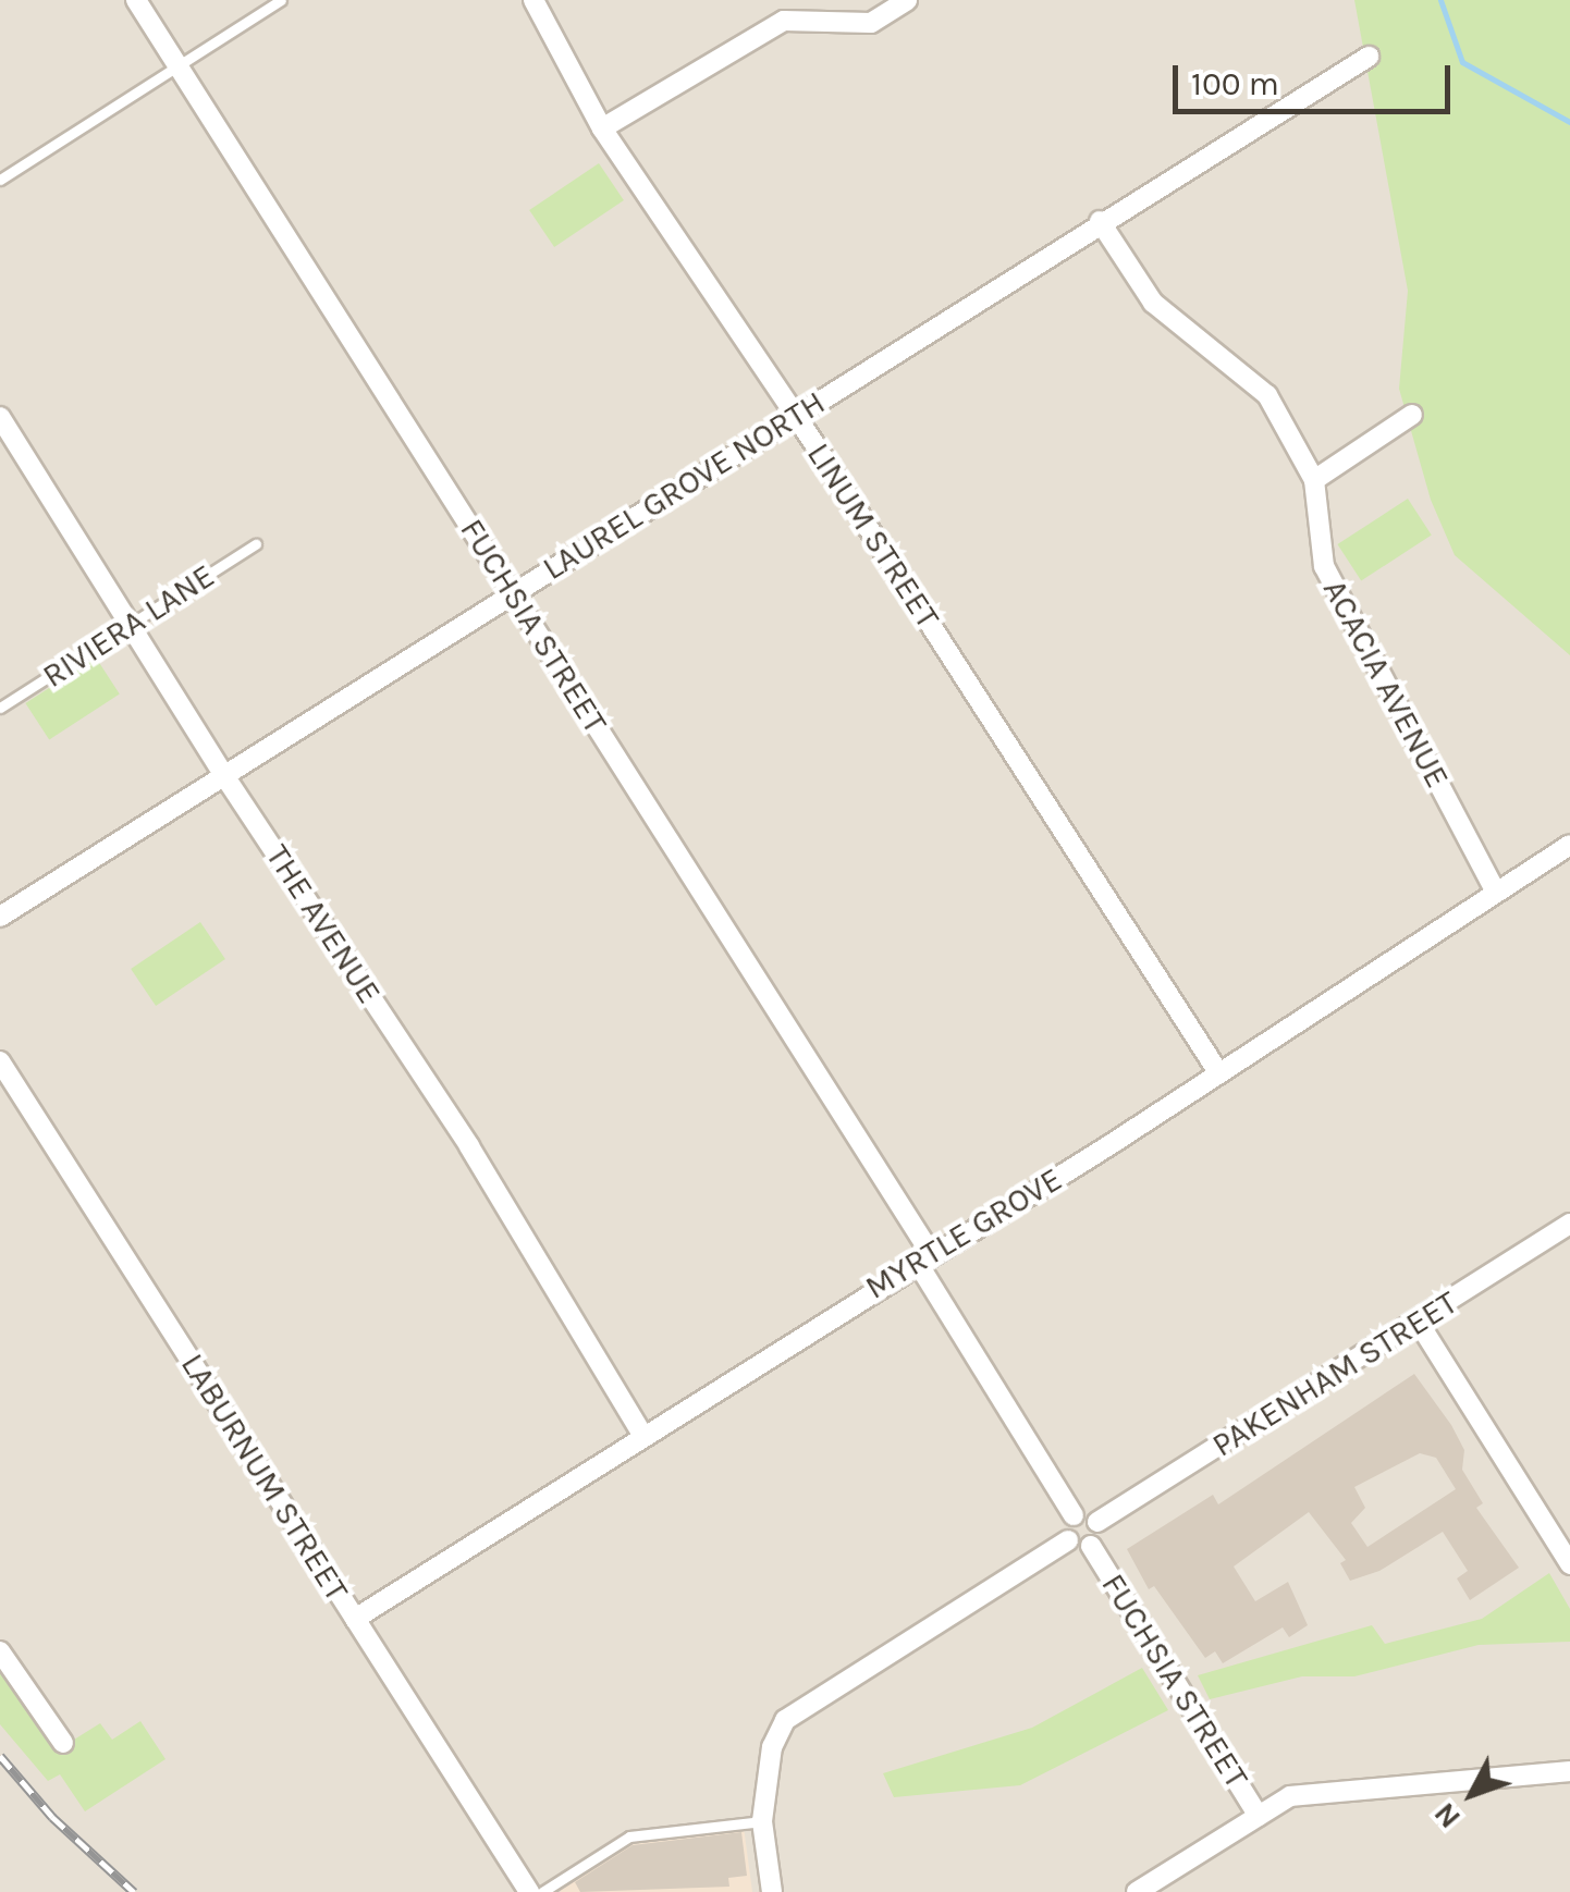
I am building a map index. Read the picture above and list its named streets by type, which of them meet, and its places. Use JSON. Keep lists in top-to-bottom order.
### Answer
{
  "streets": {
    "street": [
      "LAUREL GROVE NORTH",
      "LINUM STREET",
      "FUCHSIA STREET",
      "ACACIA AVENUE",
      "THE AVENUE",
      "MYRTLE GROVE",
      "PAKENHAM STREET",
      "LABURNUM STREET"
    ],
    "lane": ["RIVIERA LANE"]
  },
  "crossings": [
    ["LAUREL GROVE NORTH", "LINUM STREET"],
    ["LAUREL GROVE NORTH", "FUCHSIA STREET"],
    ["LAUREL GROVE NORTH", "ACACIA AVENUE"],
    ["LAUREL GROVE NORTH", "THE AVENUE"],
    ["LINUM STREET", "MYRTLE GROVE"],
    ["RIVIERA LANE", "THE AVENUE"],
    ["FUCHSIA STREET", "MYRTLE GROVE"],
    ["ACACIA AVENUE", "MYRTLE GROVE"],
    ["THE AVENUE", "MYRTLE GROVE"],
    ["MYRTLE GROVE", "LABURNUM STREET"]
  ],
  "scale_bar": "100 m",
  "north": "bottom left"
}
